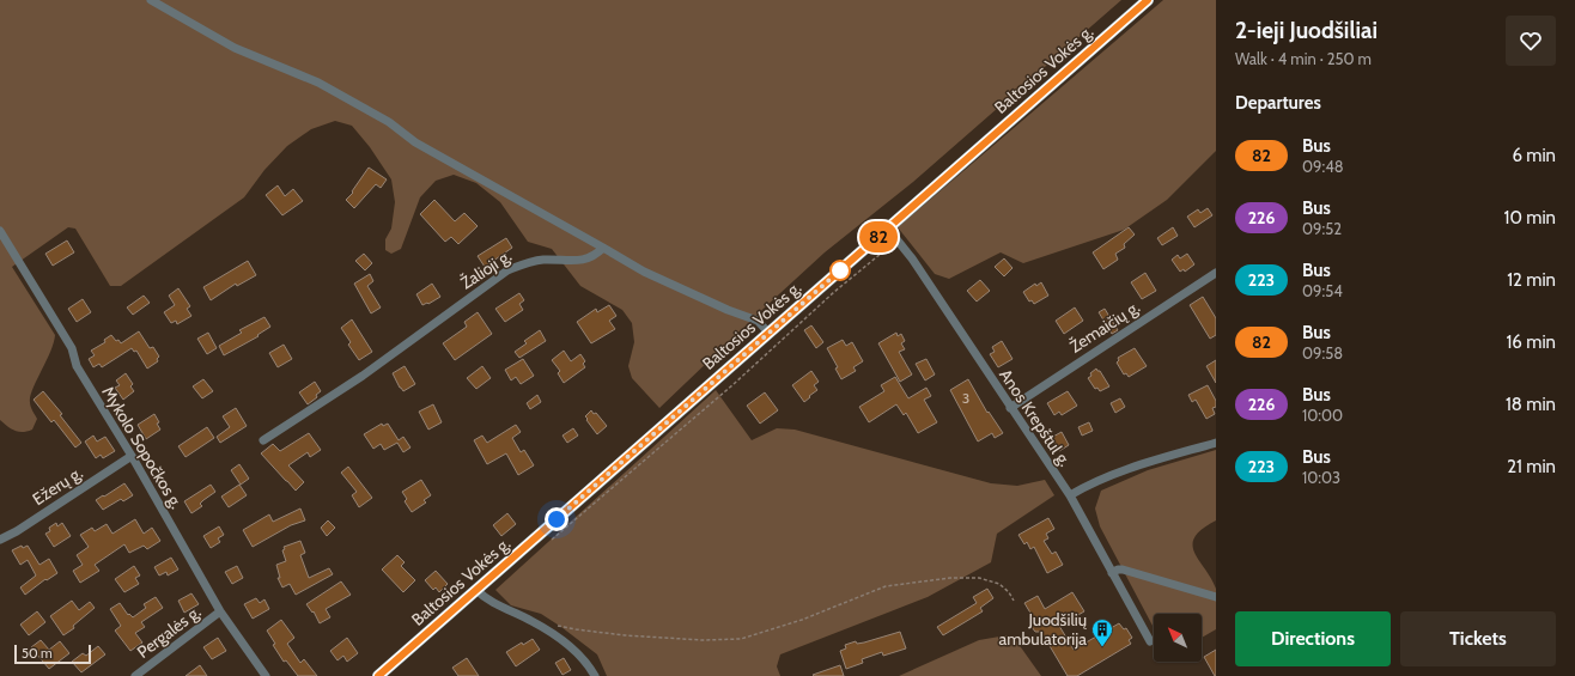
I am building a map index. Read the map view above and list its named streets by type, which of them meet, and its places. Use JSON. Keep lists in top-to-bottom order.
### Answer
{
  "streets": {
    "main road": ["Baltosios Vokės g."],
    "street": [
      "Žalioji g.",
      "Žemaičių g.",
      "Anos Krepštul g.",
      "Mykolo Sopočkos g.",
      "Ežerų g.",
      "Pergalės g."
    ]
  },
  "crossings": [
    ["Baltosios Vokės g.", "Anos Krepštul g."],
    ["Žemaičių g.", "Anos Krepštul g."],
    ["Mykolo Sopočkos g.", "Ežerų g."],
    ["Mykolo Sopočkos g.", "Pergalės g."]
  ],
  "places": {
    "building": ["Juodšilių ambulatorija"]
  },
  "lines": ["bus line 82"],
  "house_numbers": ["3"],
  "scale_bar": "50 m",
  "north": "top left",
  "page": {
    "on_map": "82",
    "heading": [
      ["2-ieji Juodšiliai", "Walk · 4 min · 250 m"],
      "Departures"
    ],
    "list": [
      {
        "mark": "82",
        "name": "Bus",
        "note": "09:48",
        "value": "6 min"
      },
      {
        "mark": "226",
        "name": "Bus",
        "note": "09:52",
        "value": "10 min"
      },
      {
        "mark": "223",
        "name": "Bus",
        "note": "09:54",
        "value": "12 min"
      },
      {
        "mark": "82",
        "name": "Bus",
        "note": "09:58",
        "value": "16 min"
      },
      {
        "mark": "226",
        "name": "Bus",
        "note": "10:00",
        "value": "18 min"
      },
      {
        "mark": "223",
        "name": "Bus",
        "note": "10:03",
        "value": "21 min"
      }
    ],
    "buttons": ["Directions", "Tickets"],
    "scale": "50 m"
  }
}
